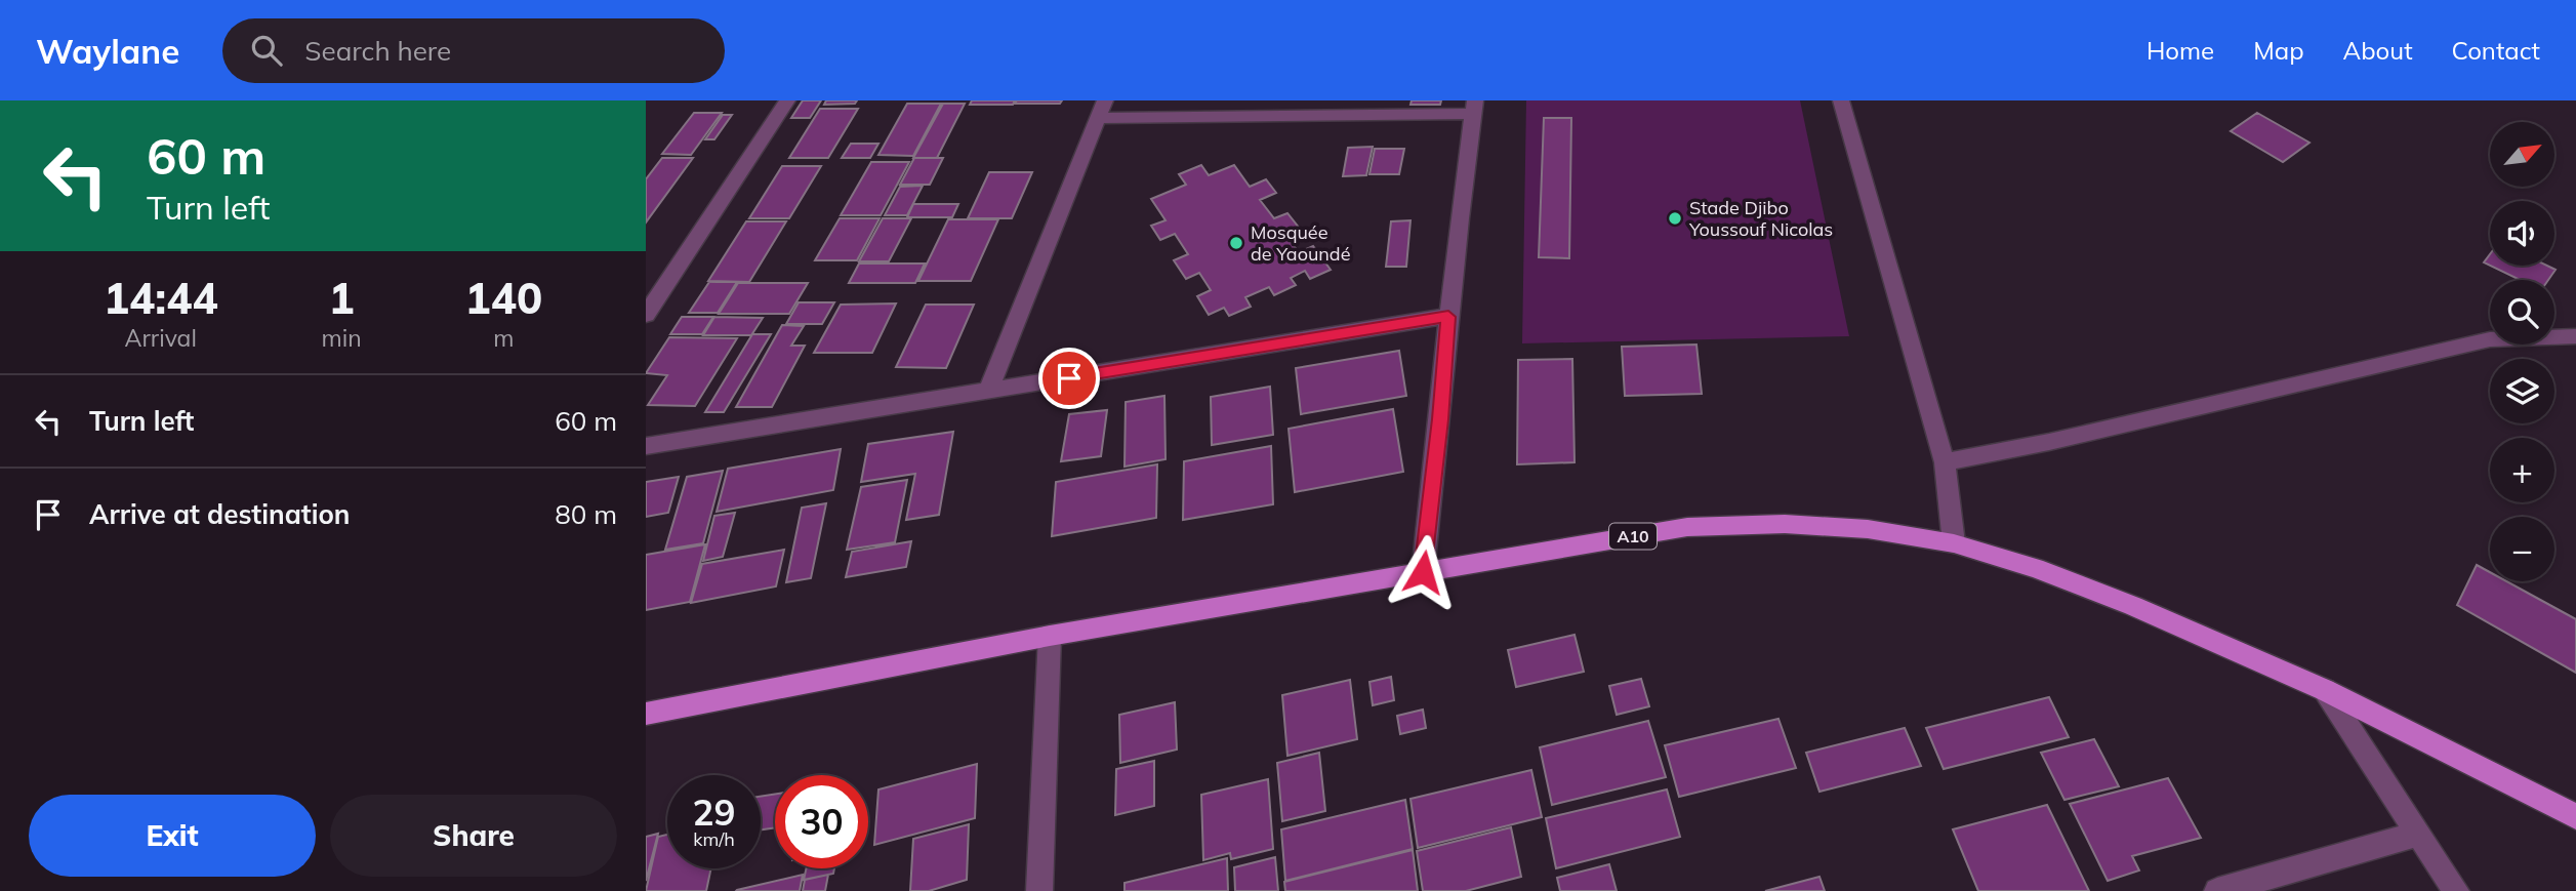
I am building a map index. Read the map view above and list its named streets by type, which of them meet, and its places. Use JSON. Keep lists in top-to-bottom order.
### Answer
{
  "streets": {
    "main road": ["A10"]
  },
  "places": ["Stade Djibo Youssouf Nicolas", "Mosquée de Yaoundé"],
  "north": "top right",
  "page": {
    "header": "Waylane",
    "search": "Search here",
    "nav": [
      "Home",
      "Map",
      "About",
      "Contact"
    ],
    "turn": ["60 m", "Turn left"],
    "map_buttons": ["+", "−"],
    "eta": [
      "14:44",
      "Arrival",
      "1",
      "min",
      "140",
      "m"
    ],
    "list": [
      {
        "name": "Turn left",
        "value": "60 m"
      },
      {
        "name": "Arrive at destination",
        "value": "80 m"
      }
    ],
    "speed": "29 km/h",
    "limit": "30",
    "buttons": ["Exit", "Share"]
  }
}
